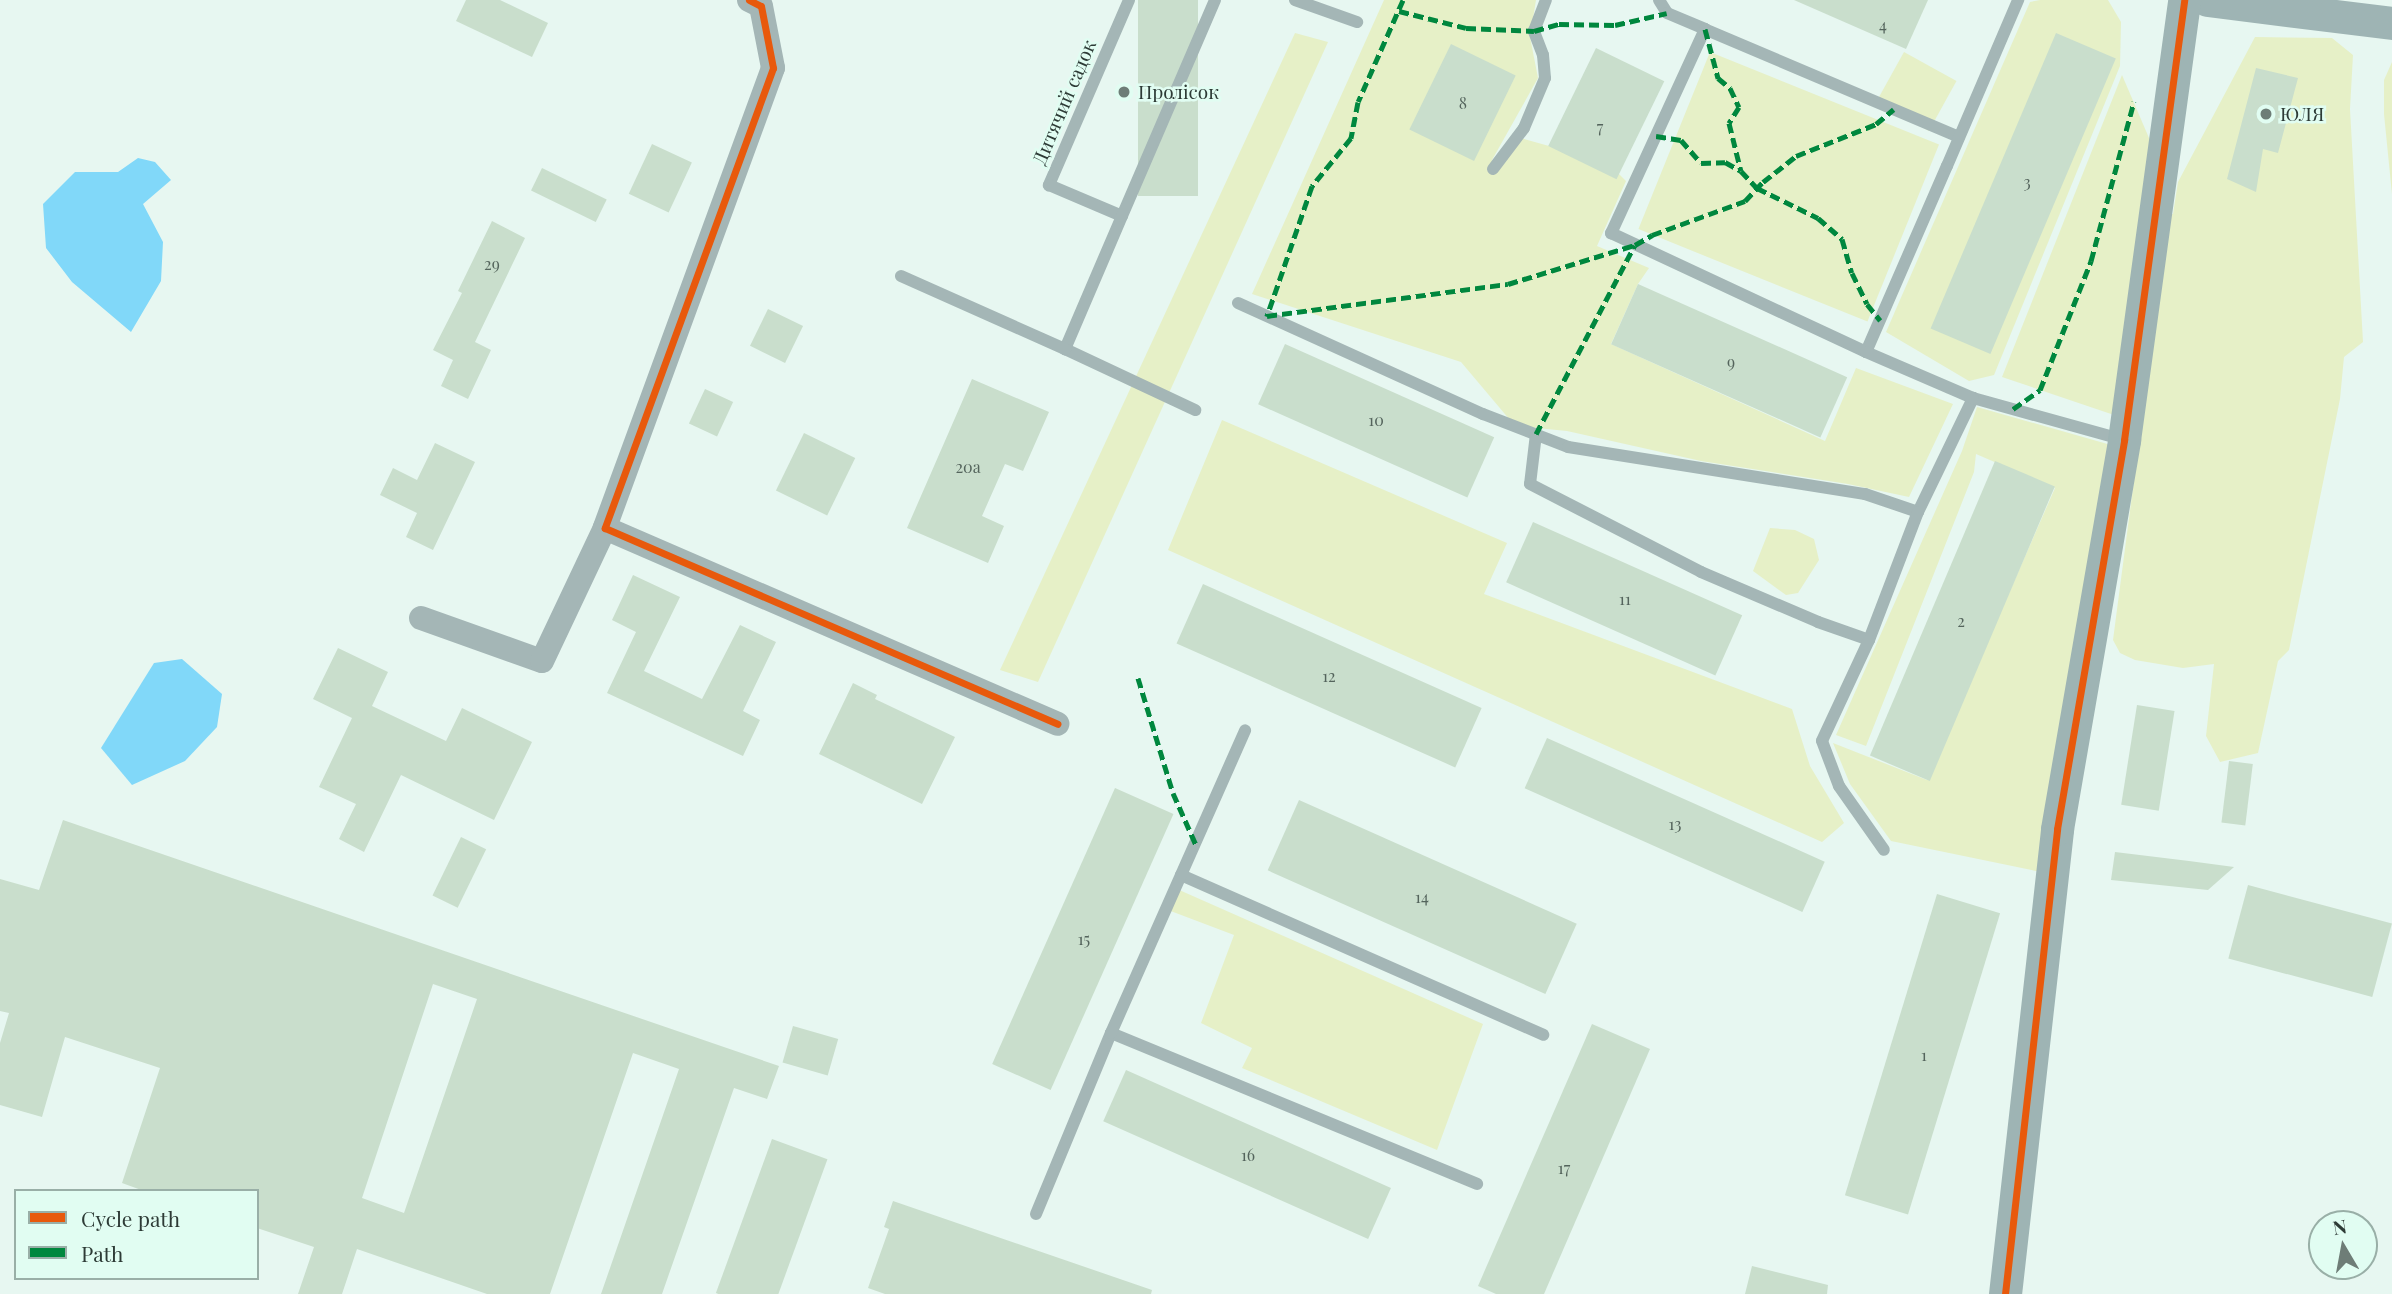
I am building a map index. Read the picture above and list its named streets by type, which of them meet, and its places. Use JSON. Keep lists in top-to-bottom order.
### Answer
{
  "streets": {
    "lane": ["Дитячий садок"]
  },
  "places": ["Пролісок", "ЮЛЯ"],
  "house_numbers": [
    "4",
    "8",
    "7",
    "3",
    "29",
    "9",
    "10",
    "20а",
    "11",
    "2",
    "12",
    "13",
    "14",
    "15",
    "1",
    "16",
    "17"
  ],
  "legend": ["Cycle path", "Path"],
  "north": "top"
}
